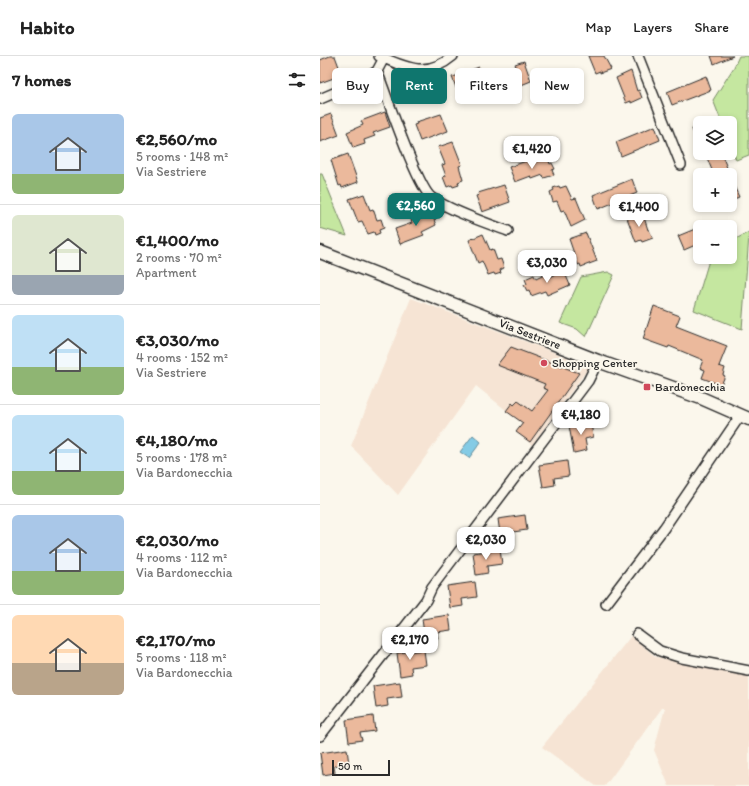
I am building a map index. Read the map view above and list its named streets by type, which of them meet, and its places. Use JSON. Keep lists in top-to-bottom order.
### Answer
{
  "streets": {
    "main road": ["Via Sestriere"]
  },
  "places": {
    "other": ["Shopping Center"],
    "transit": ["Bardonecchia"]
  },
  "scale_bar": "50 m",
  "page": {
    "header": "Habito",
    "nav": ["Map", "Layers", "Share"],
    "heading": "7 homes",
    "chip": [
      "Buy",
      "Rent",
      "Filters",
      "New"
    ],
    "list": [
      {
        "name": "€2,560/mo",
        "note": "5 rooms · 148 m² · Via Sestriere"
      },
      {
        "name": "€1,400/mo",
        "note": "2 rooms · 70 m² · Apartment"
      },
      {
        "name": "€3,030/mo",
        "note": "4 rooms · 152 m² · Via Sestriere"
      },
      {
        "name": "€4,180/mo",
        "note": "5 rooms · 178 m² · Via Bardonecchia"
      },
      {
        "name": "€2,030/mo",
        "note": "4 rooms · 112 m² · Via Bardonecchia"
      },
      {
        "name": "€2,170/mo",
        "note": "5 rooms · 118 m² · Via Bardonecchia"
      }
    ],
    "map_buttons": ["+", "−"],
    "price": [
      "€1,420",
      "€2,560",
      "€1,400",
      "€3,030",
      "€4,180",
      "€2,030",
      "€2,170"
    ],
    "scale": "50 m"
  }
}
